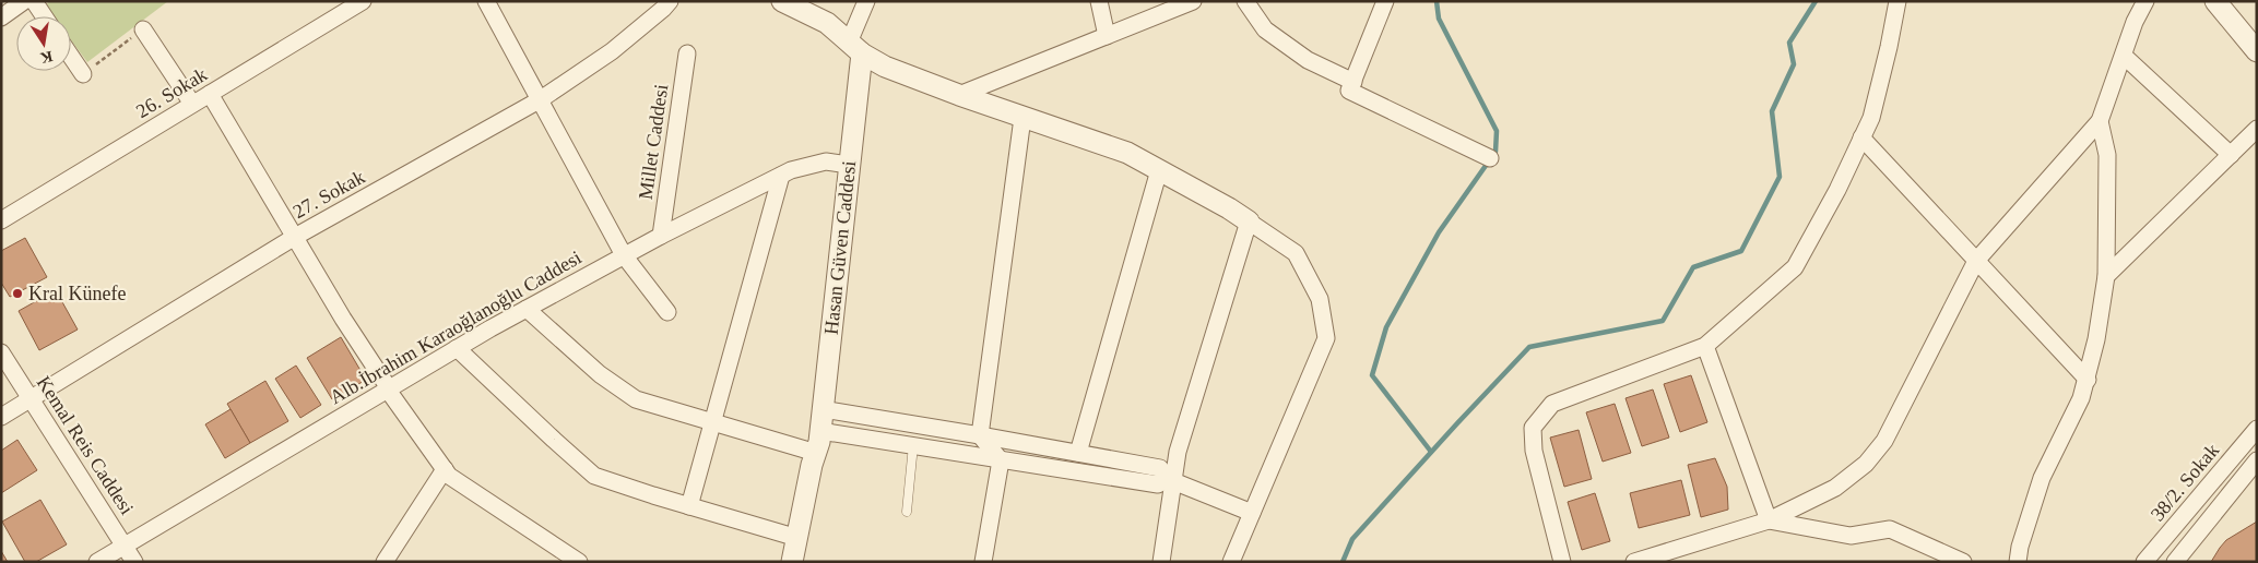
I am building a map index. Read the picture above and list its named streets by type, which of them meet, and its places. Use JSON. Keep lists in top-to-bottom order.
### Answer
{
  "streets": {
    "street": [
      "26. Sokak",
      "Millet Caddesi",
      "27. Sokak",
      "Hasan Güven Caddesi",
      "Alb.İbrahim Karaoğlanoğlu Caddesi",
      "Kemal Reis Caddesi",
      "38/2. Sokak"
    ]
  },
  "crossings": [
    ["Millet Caddesi", "Alb.İbrahim Karaoğlanoğlu Caddesi"],
    ["27. Sokak", "Kemal Reis Caddesi"],
    ["Hasan Güven Caddesi", "Alb.İbrahim Karaoğlanoğlu Caddesi"],
    ["Alb.İbrahim Karaoğlanoğlu Caddesi", "Kemal Reis Caddesi"]
  ],
  "places": ["Kral Künefe"],
  "north": "bottom"
}
